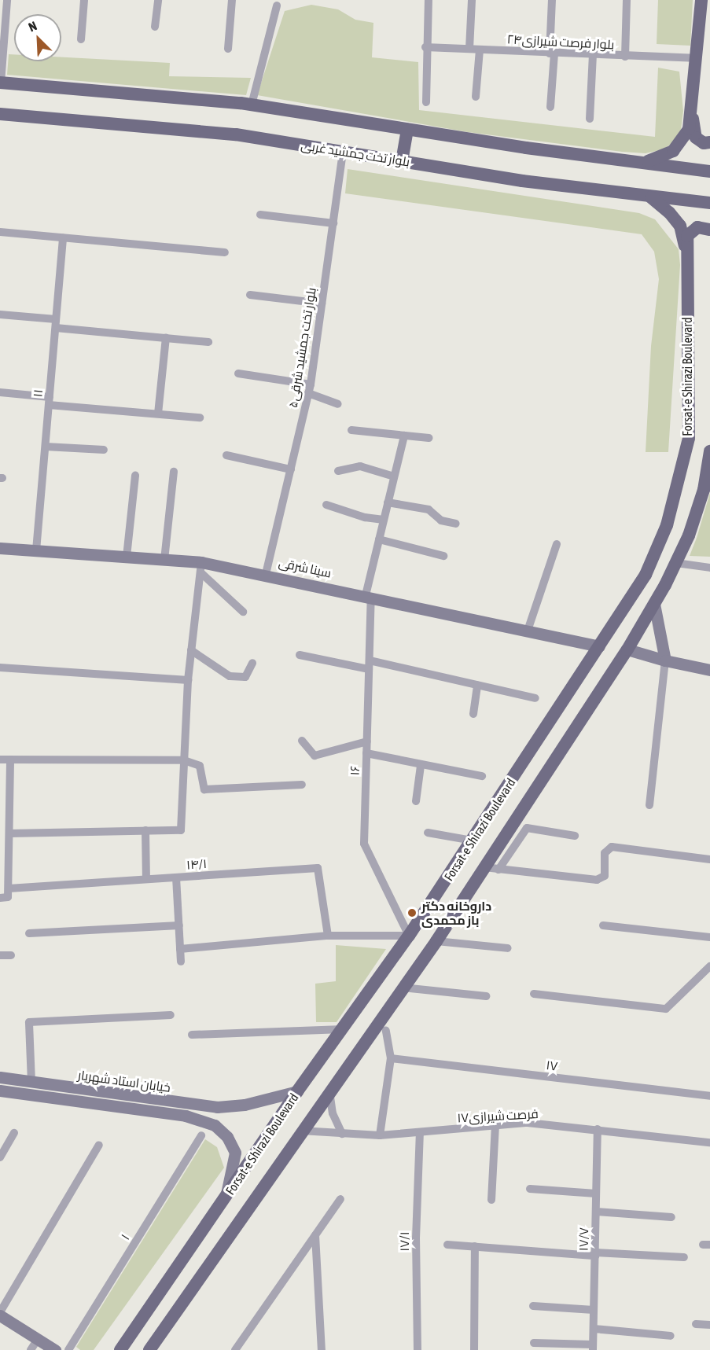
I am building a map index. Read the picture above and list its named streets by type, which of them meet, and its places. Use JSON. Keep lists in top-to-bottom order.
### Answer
{
  "streets": {
    "main road": ["بلوار تخت جمشید غربی", "Forsat-e Shirazi Boulevard"],
    "street": [
      "بلوار فرصت شیرازی۲۴",
      "بلوار تخت جمشید شرقی۵",
      "۱۱",
      "سینا شرقی",
      "۱۶",
      "۱۴/۱",
      "۱۷",
      "خیابان استاد شهریار",
      "۱۷فرصت شیرازی",
      "۱",
      "۱۷/۷",
      "۱۷/۱"
    ]
  },
  "crossings": [
    ["بلوار تخت جمشید غربی", "بلوار تخت جمشید شرقی۵"],
    ["بلوار تخت جمشید شرقی۵", "سینا شرقی"],
    ["Forsat-e Shirazi Boulevard", "سینا شرقی"],
    ["Forsat-e Shirazi Boulevard", "۱۶"],
    ["Forsat-e Shirazi Boulevard", "خیابان استاد شهریار"],
    ["Forsat-e Shirazi Boulevard", "۱۷فرصت شیرازی"],
    ["۱۱", "سینا شرقی"],
    ["سینا شرقی", "۱۶"],
    ["۱۷فرصت شیرازی", "۱۷/۷"],
    ["۱۷فرصت شیرازی", "۱۷/۱"]
  ],
  "places": ["داروخانه دکتر باز محمدی"],
  "north": "top left"
}
